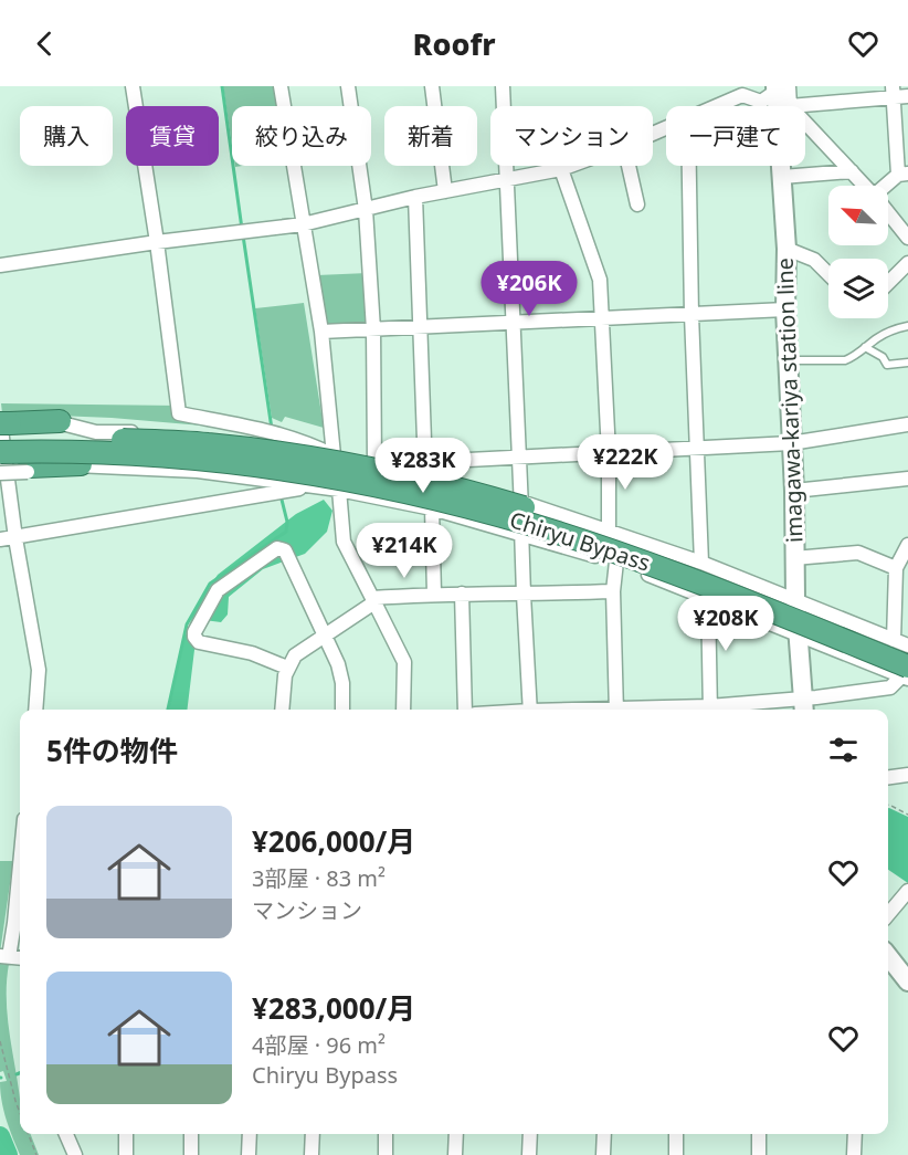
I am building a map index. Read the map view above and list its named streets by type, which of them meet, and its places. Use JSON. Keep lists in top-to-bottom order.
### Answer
{
  "streets": {
    "highway": ["Chiryu Bypass"],
    "main road": ["imagawa-kariya station line"]
  },
  "north": "top left",
  "page": {
    "header": "Roofr",
    "chip": [
      "購入",
      "賃貸",
      "絞り込み",
      "新着",
      "マンション",
      "一戸建て"
    ],
    "price": [
      "¥206K",
      "¥222K",
      "¥283K",
      "¥214K",
      "¥208K"
    ],
    "heading": "5件の物件",
    "list": [
      {
        "name": "¥206,000/月",
        "note": "3部屋 · 83 m² · マンション"
      },
      {
        "name": "¥283,000/月",
        "note": "4部屋 · 96 m² · Chiryu Bypass"
      }
    ]
  }
}
